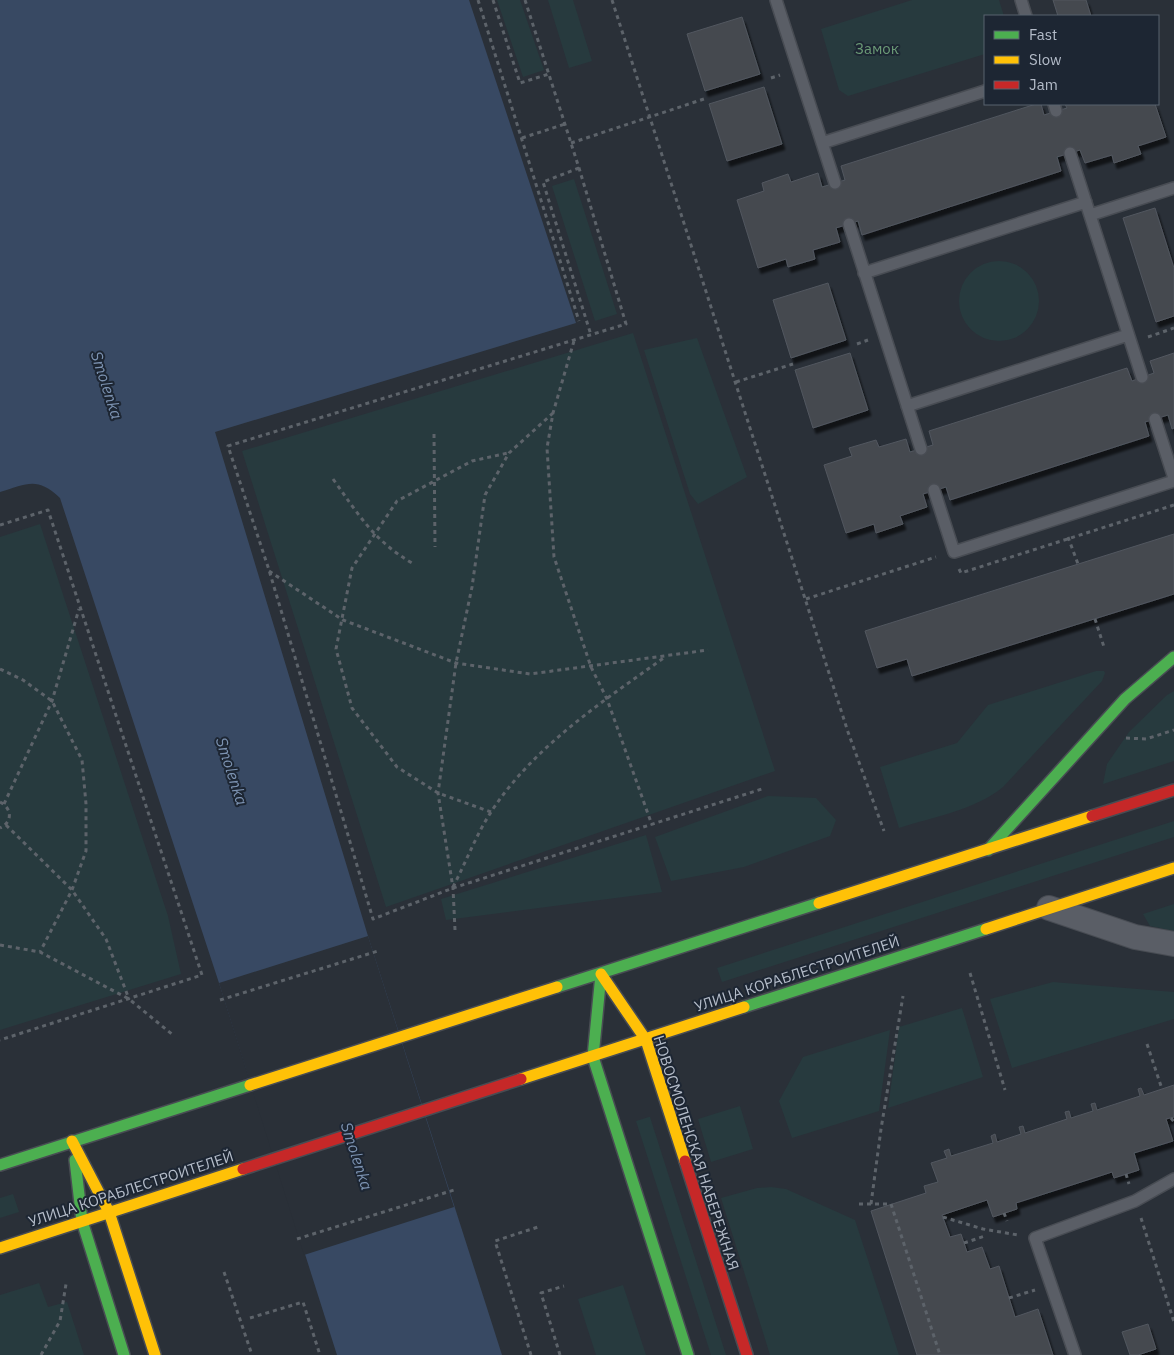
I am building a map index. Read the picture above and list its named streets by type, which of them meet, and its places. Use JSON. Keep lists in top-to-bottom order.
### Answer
{
  "streets": {
    "main road": ["УЛИЦА КОРАБЛЕСТРОИТЕЛЕЙ", "НОВОСМОЛЕНСКАЯ НАБЕРЕЖНАЯ"]
  },
  "crossings": [
    ["УЛИЦА КОРАБЛЕСТРОИТЕЛЕЙ", "НОВОСМОЛЕНСКАЯ НАБЕРЕЖНАЯ"]
  ],
  "water": ["Smolenka"],
  "parks": ["Замок"],
  "legend": ["Fast", "Slow", "Jam"]
}
